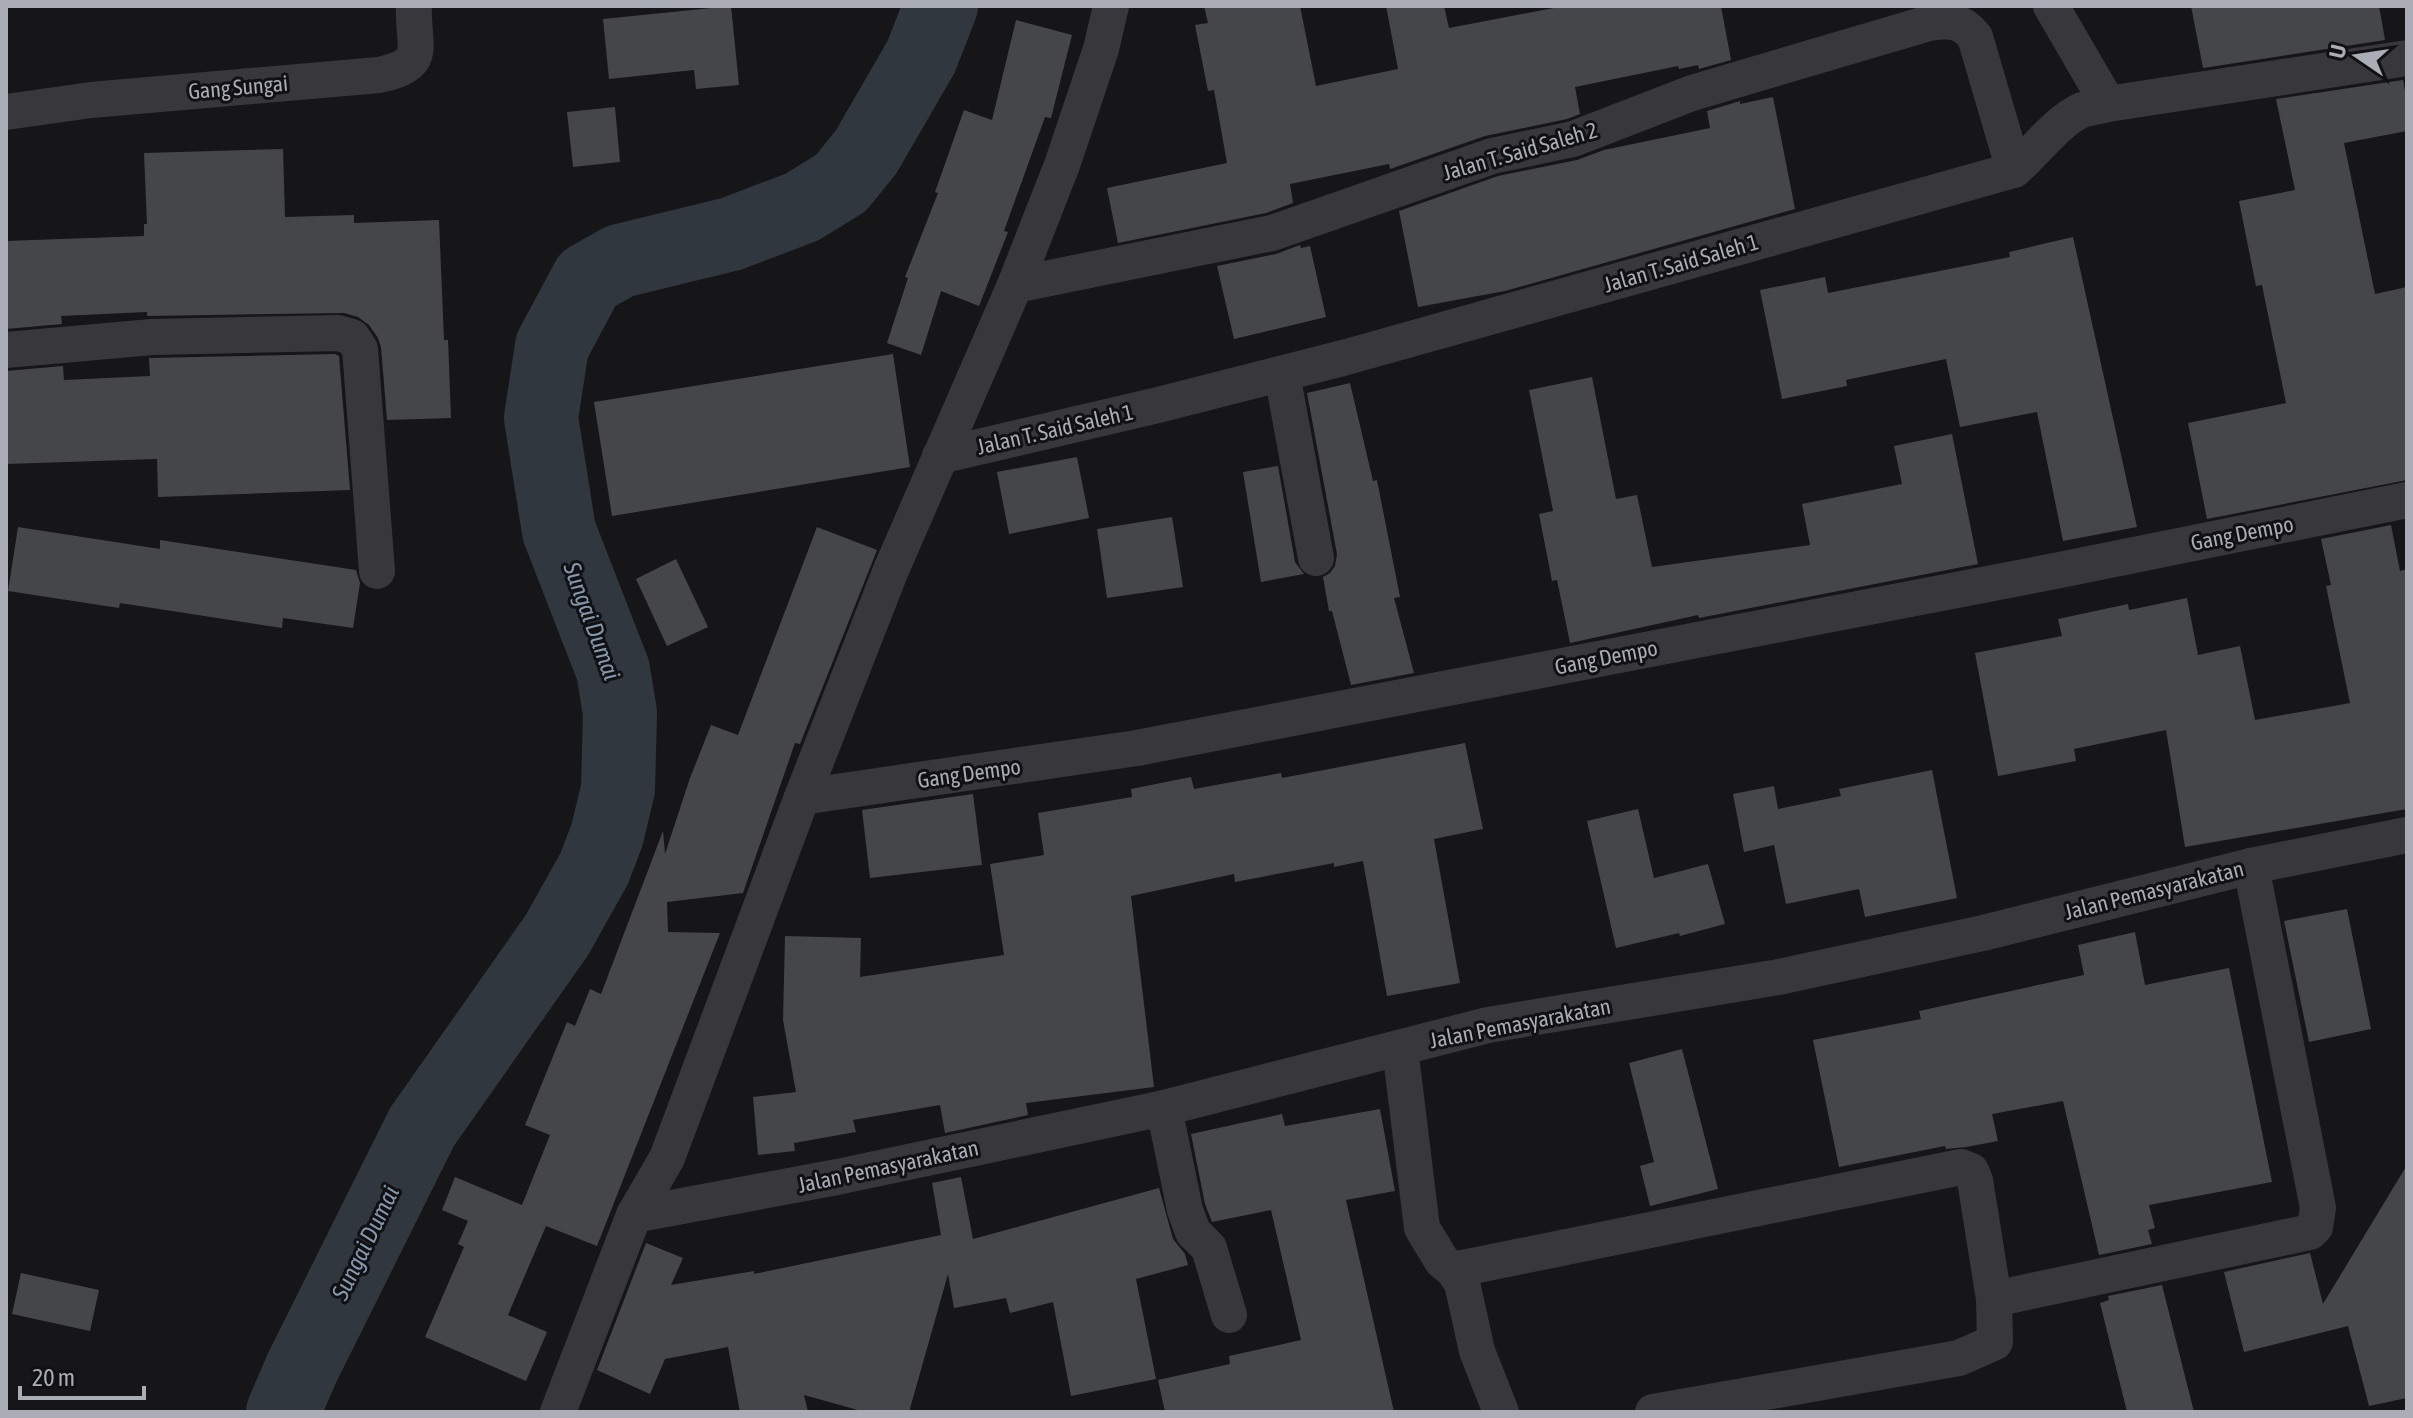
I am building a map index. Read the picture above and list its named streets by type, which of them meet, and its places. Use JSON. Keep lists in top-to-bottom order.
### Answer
{
  "streets": {
    "street": [
      "Gang Sungai",
      "Jalan T. Said Saleh 2",
      "Jalan T. Said Saleh 1",
      "Gang Dempo",
      "Jalan Pemasyarakatan"
    ]
  },
  "crossings": [
    ["Jalan T. Said Saleh 2", "Jalan T. Said Saleh 1"]
  ],
  "water": ["Sungai Dumai"],
  "scale_bar": "20 m",
  "north": "left"
}
